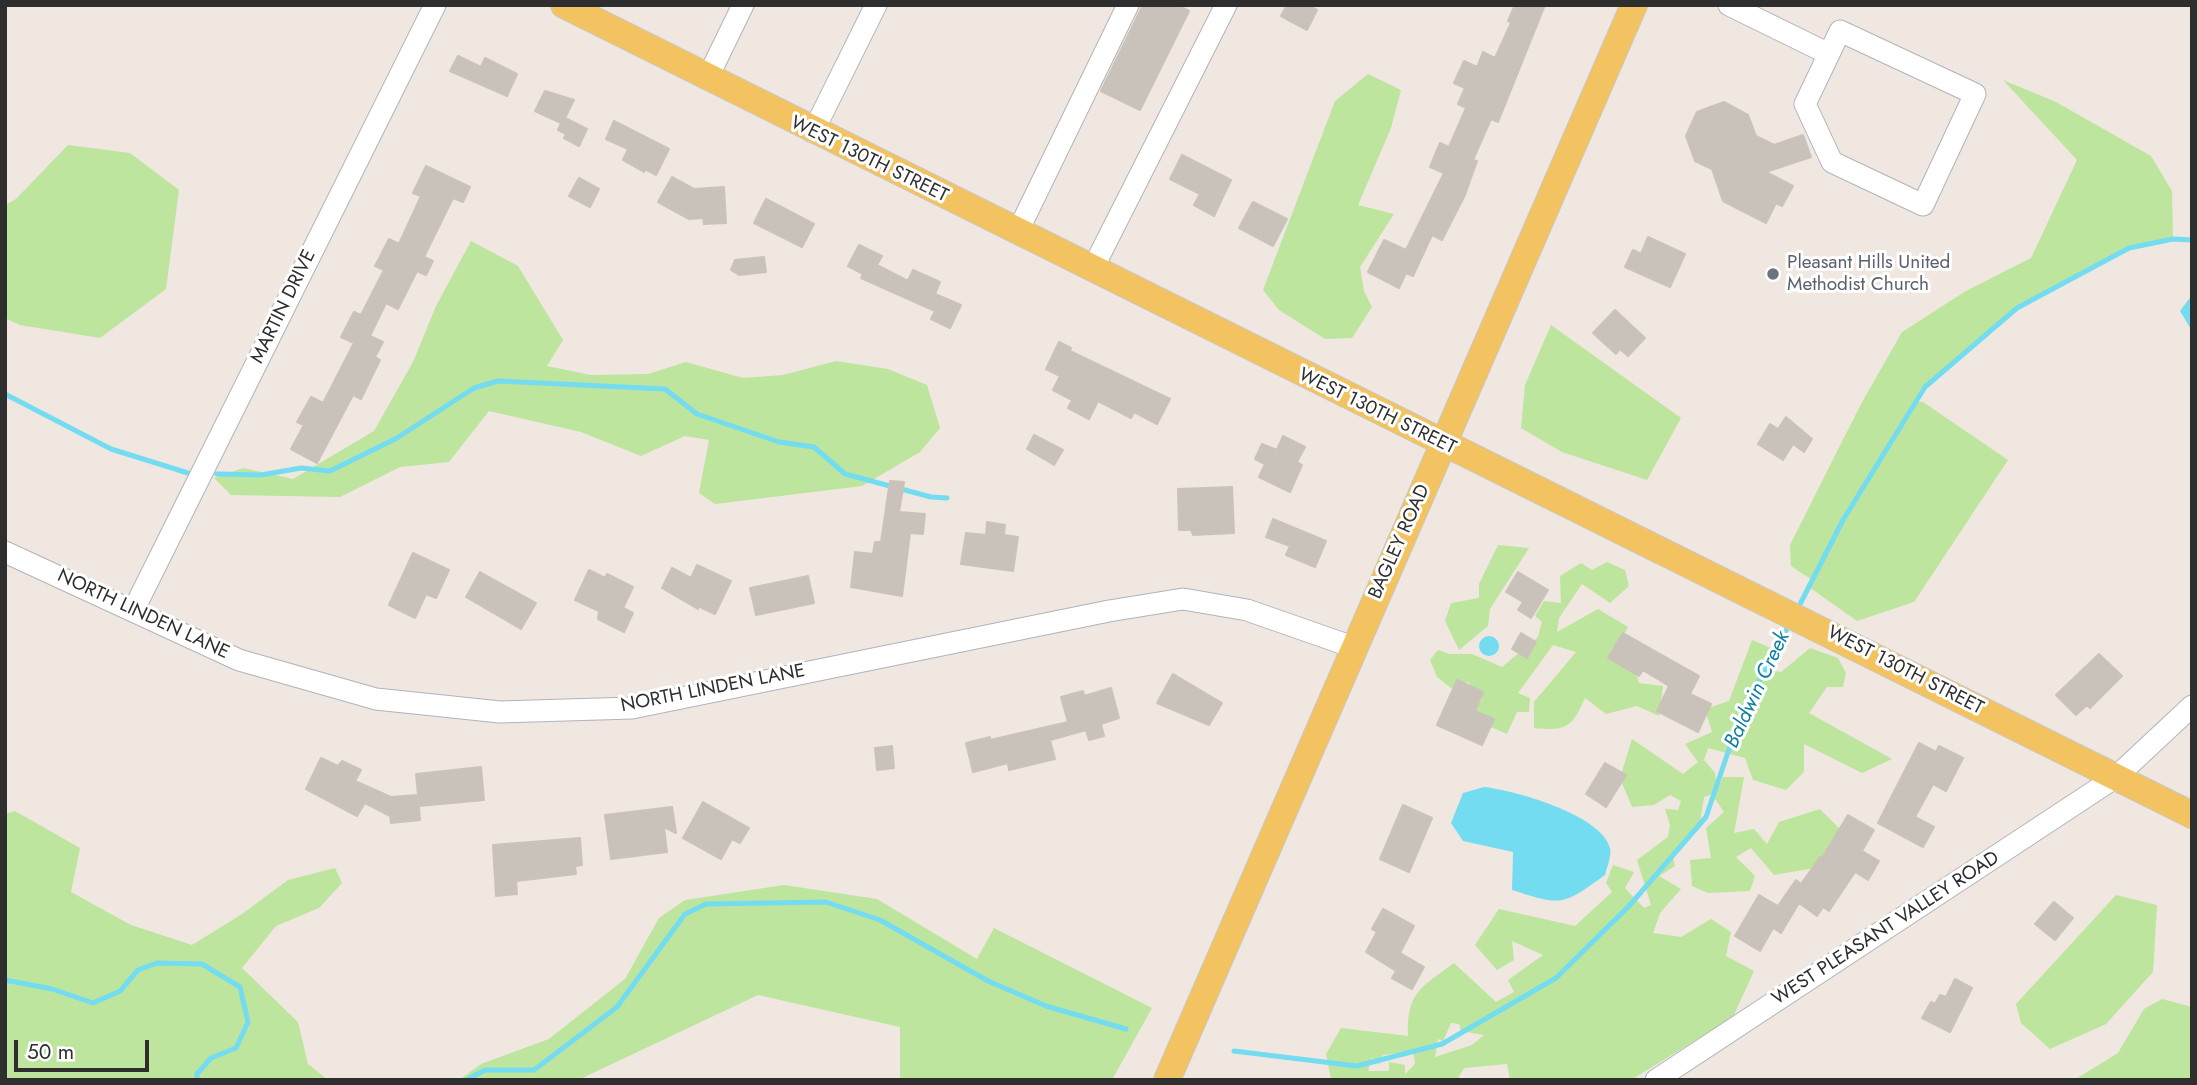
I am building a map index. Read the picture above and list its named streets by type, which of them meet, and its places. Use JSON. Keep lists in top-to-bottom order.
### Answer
{
  "streets": {
    "main road": ["WEST 130TH STREET", "BAGLEY ROAD"],
    "street": ["MARTIN DRIVE", "NORTH LINDEN LANE", "WEST PLEASANT VALLEY ROAD"]
  },
  "crossings": [
    ["WEST 130TH STREET", "BAGLEY ROAD"],
    ["WEST 130TH STREET", "WEST PLEASANT VALLEY ROAD"],
    ["MARTIN DRIVE", "NORTH LINDEN LANE"],
    ["BAGLEY ROAD", "NORTH LINDEN LANE"]
  ],
  "water": ["Baldwin Creek"],
  "places": ["Pleasant Hills United Methodist Church"],
  "scale_bar": "50 m"
}
